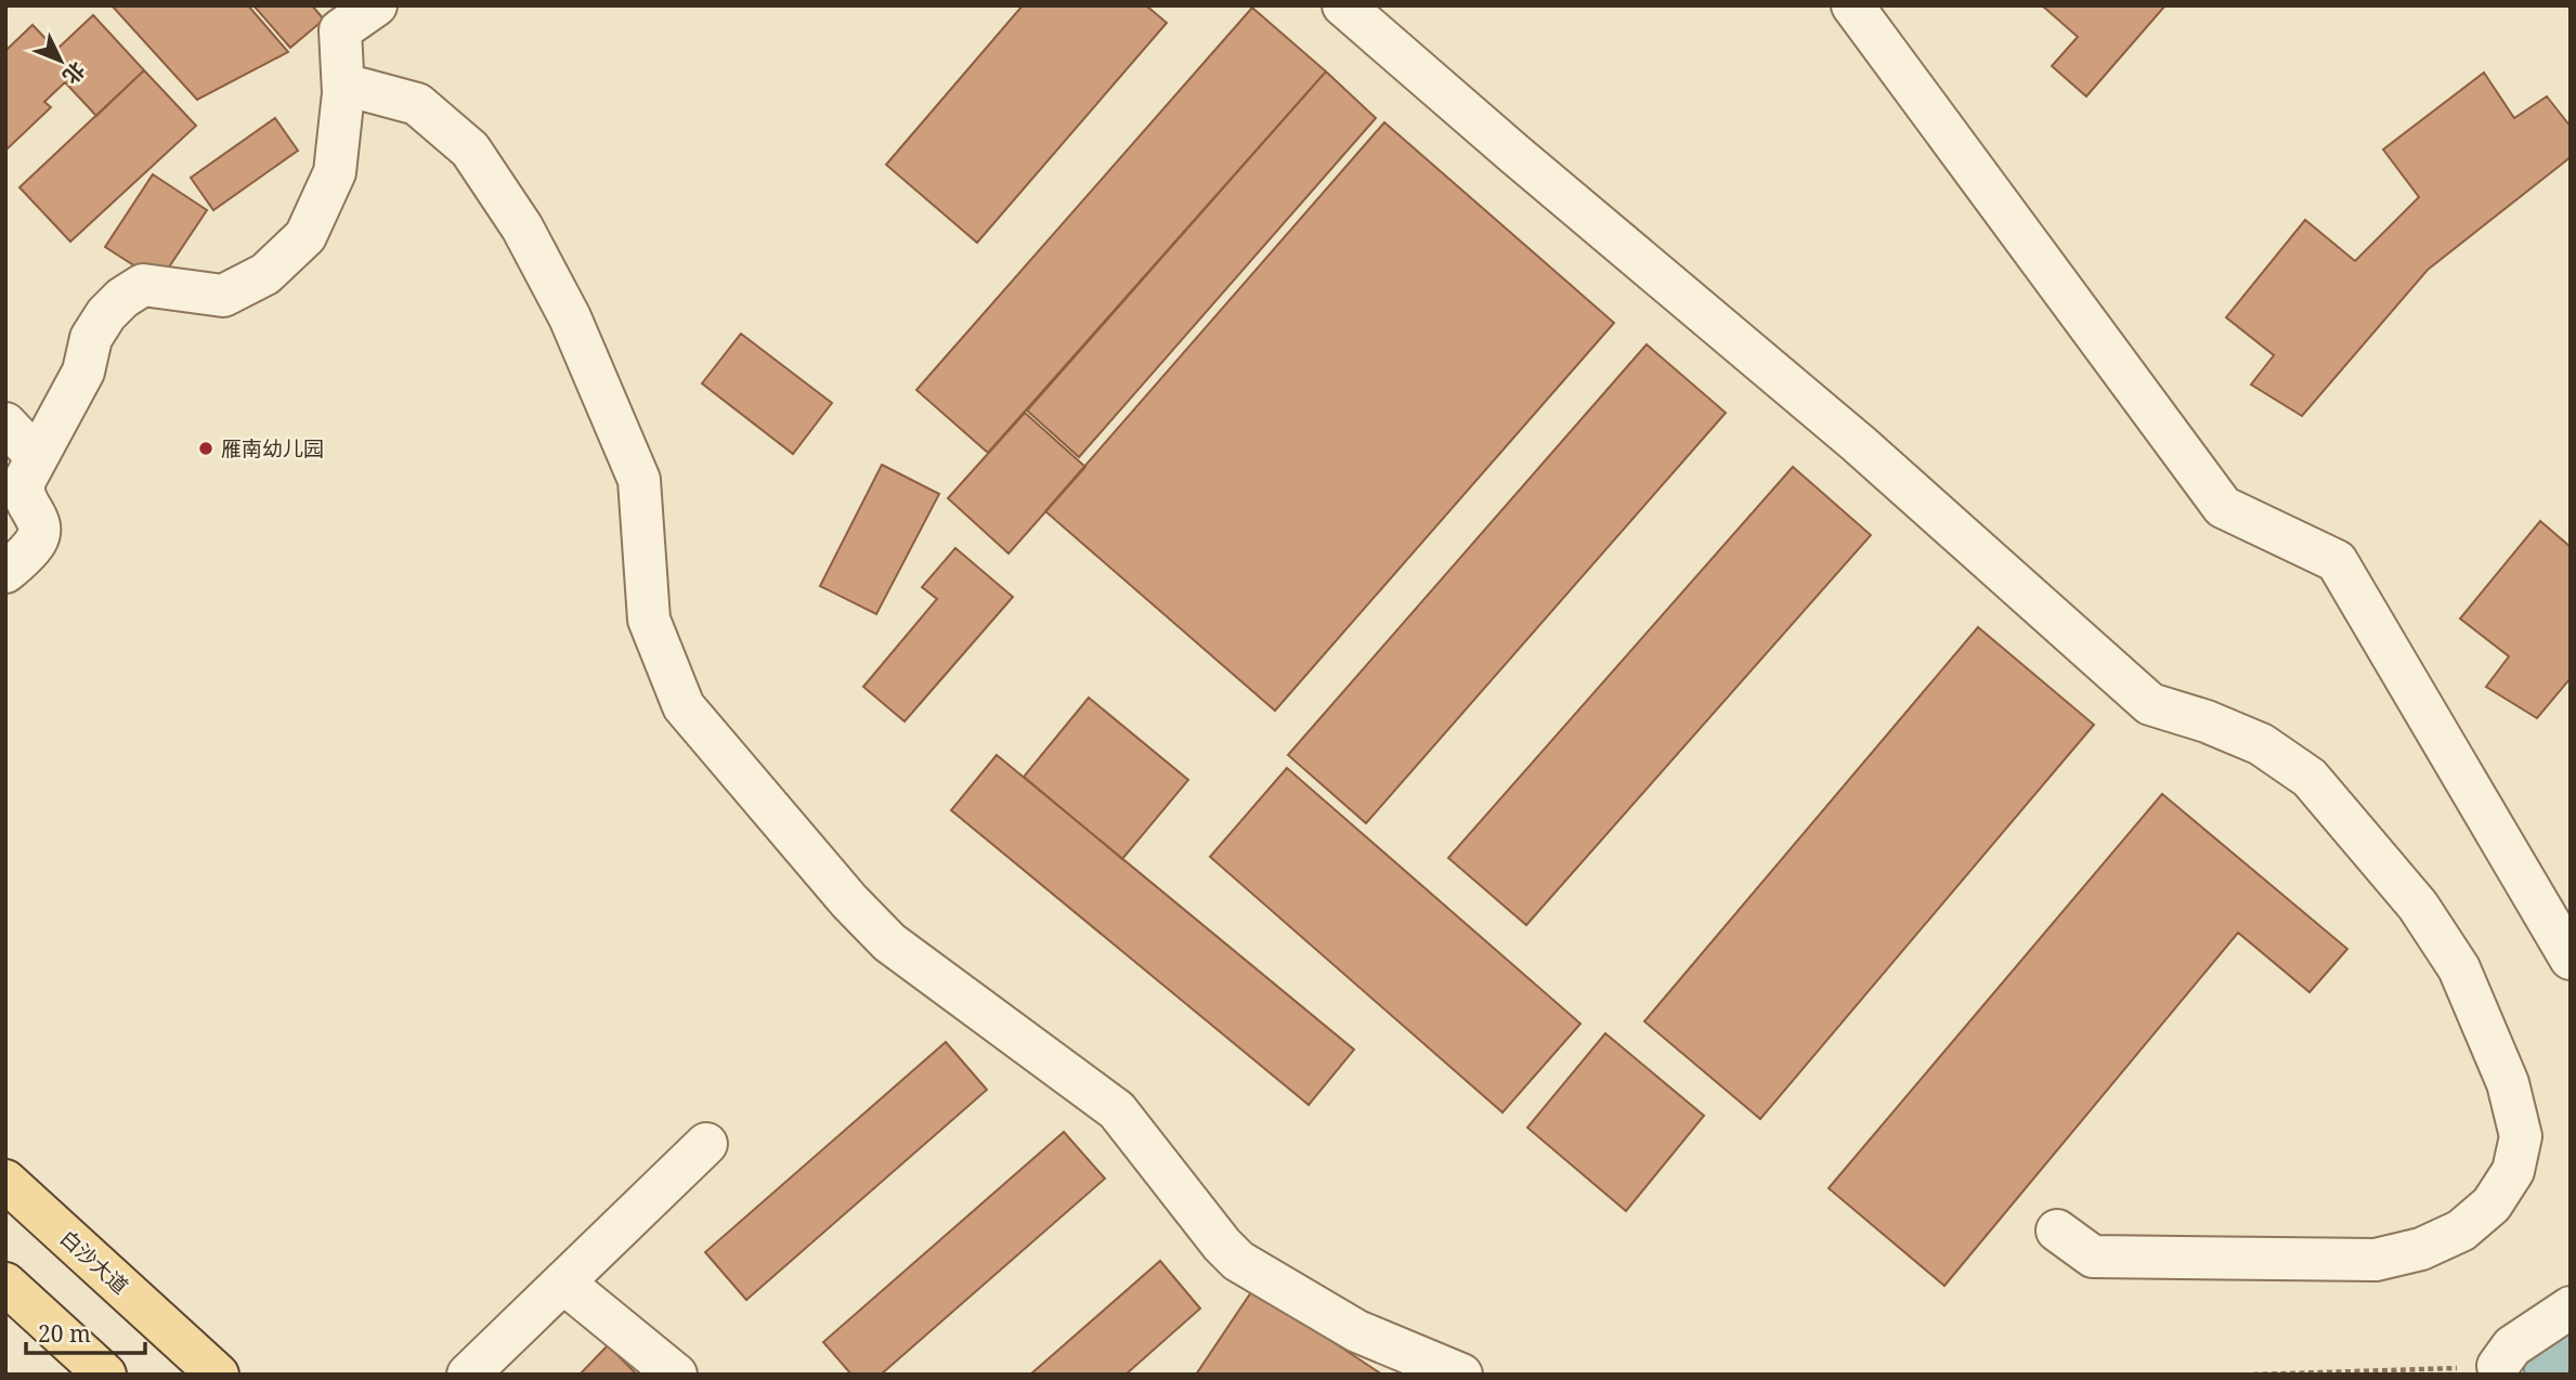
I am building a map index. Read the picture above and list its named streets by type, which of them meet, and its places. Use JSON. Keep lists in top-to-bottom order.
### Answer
{
  "streets": {
    "main road": ["白沙大道"]
  },
  "places": ["雁南幼儿园"],
  "scale_bar": "20 m",
  "north": "bottom right"
}
